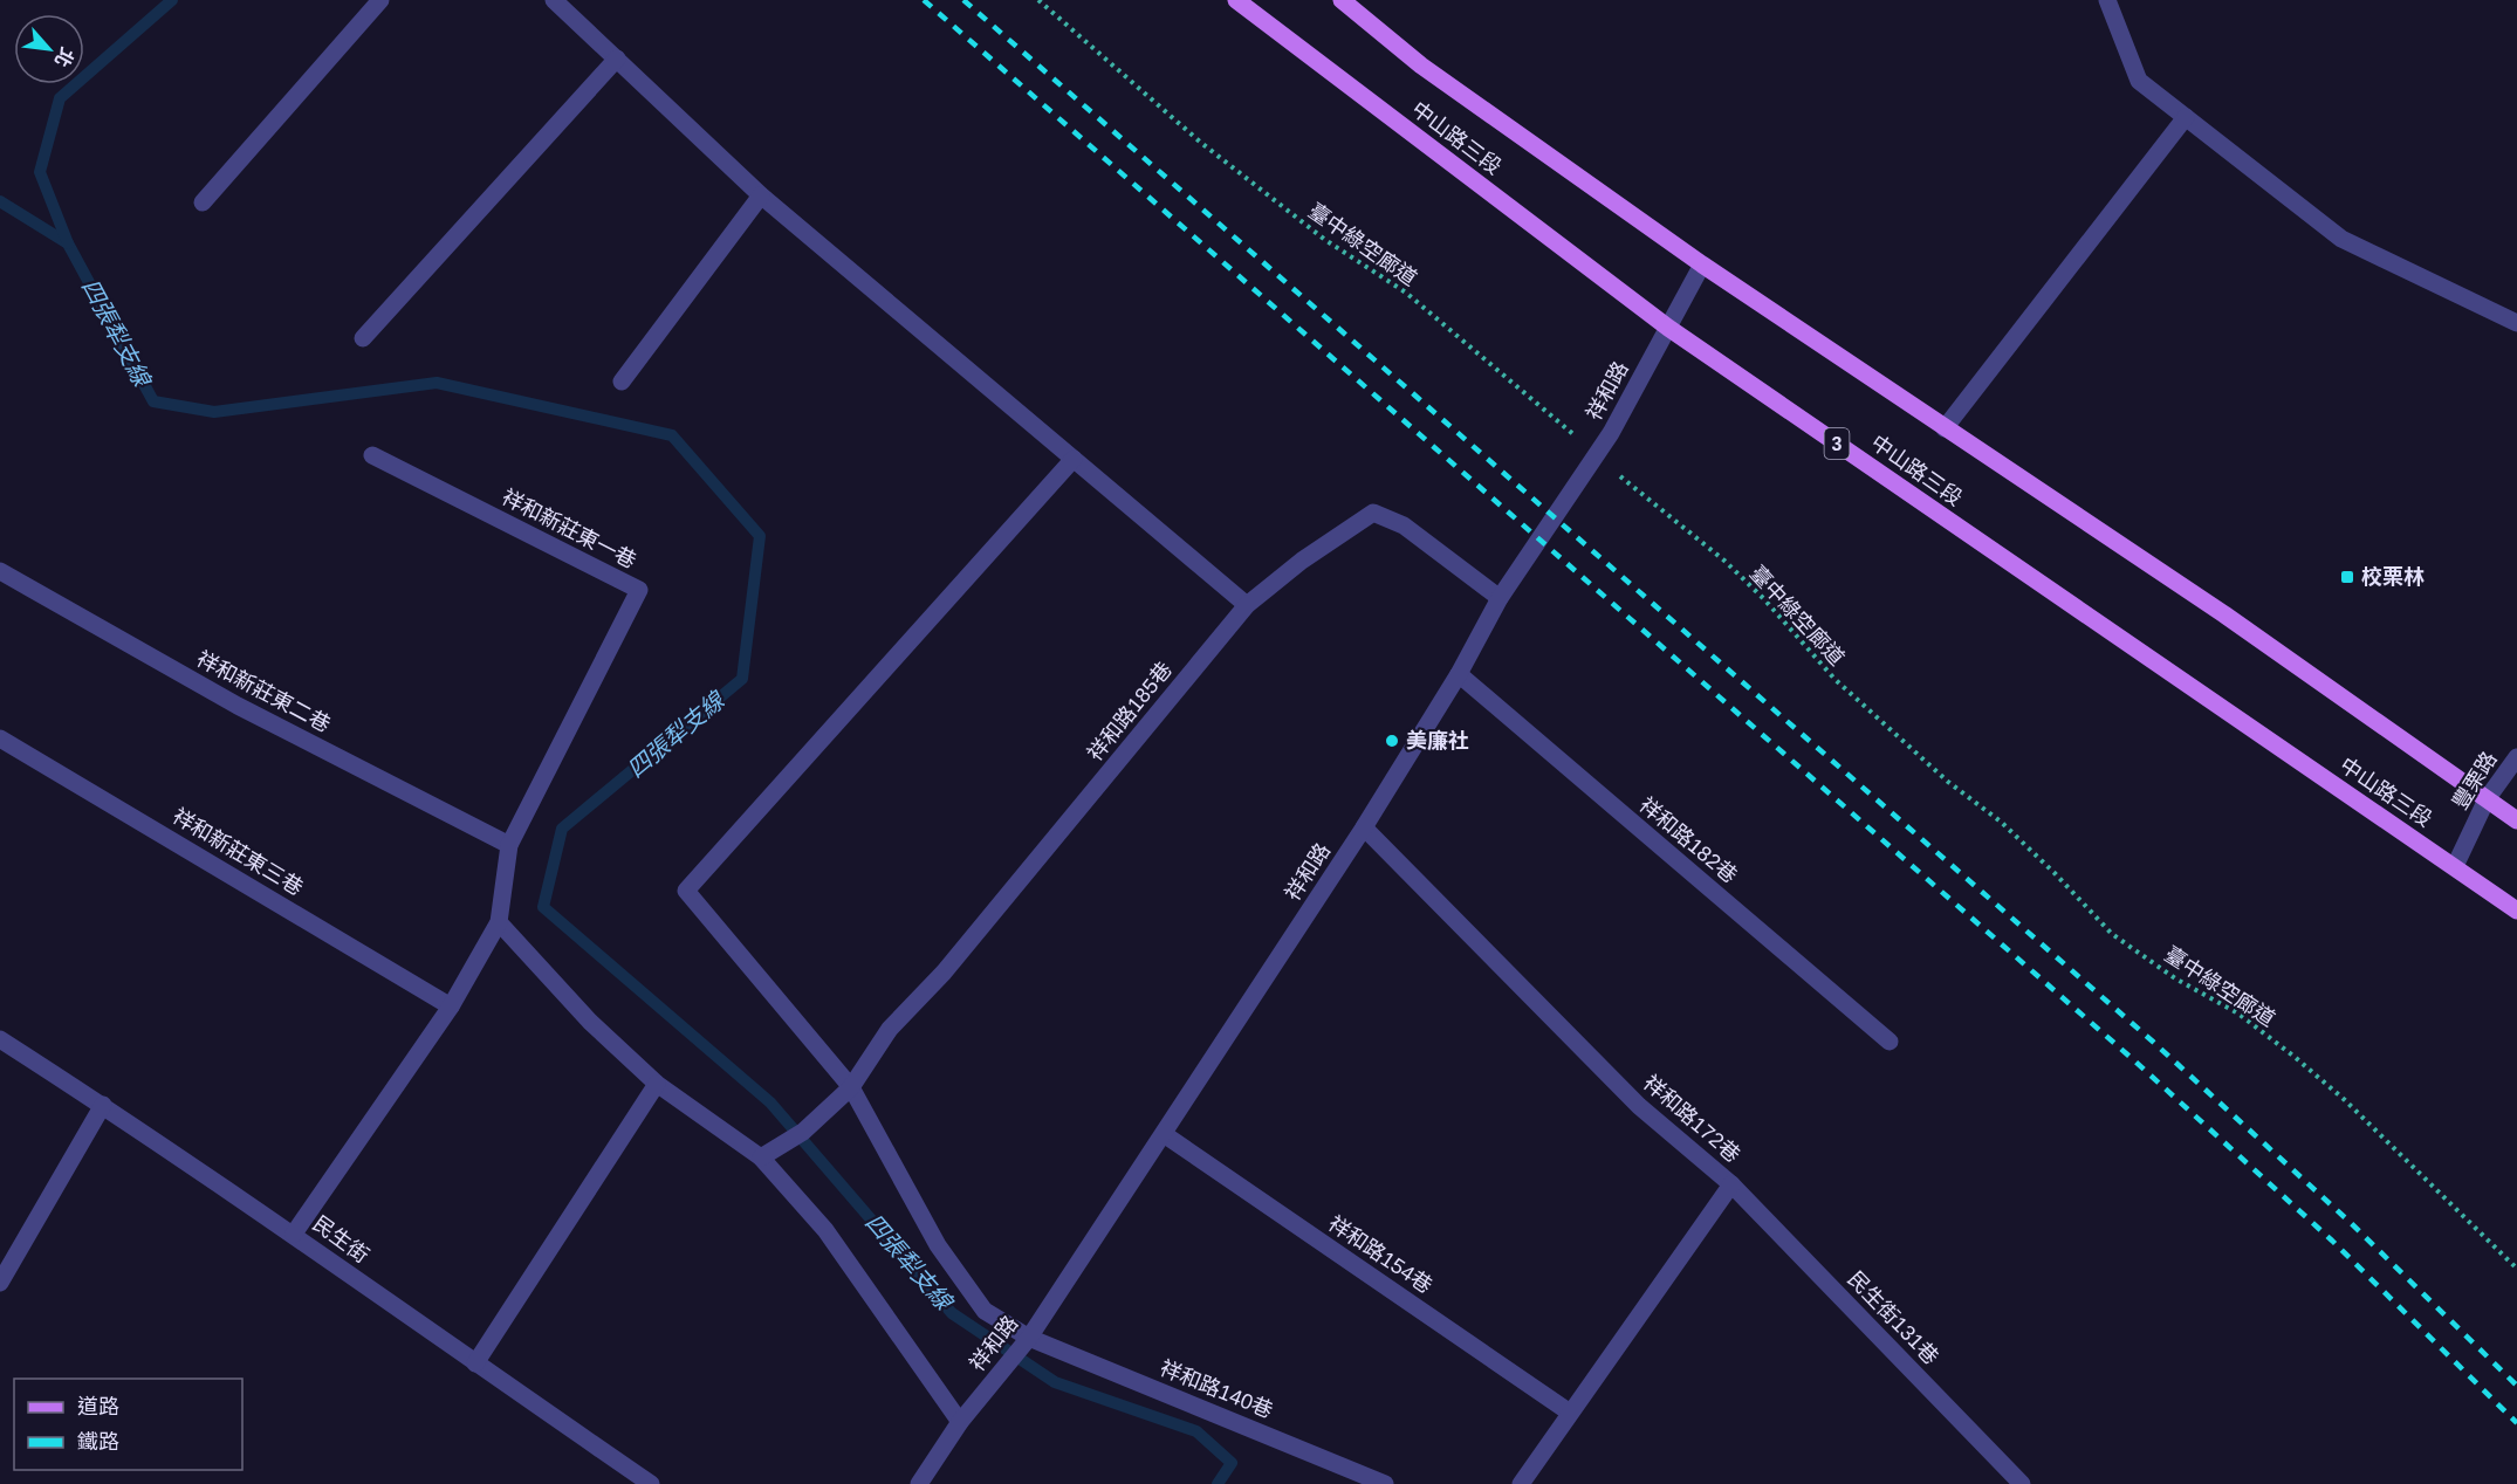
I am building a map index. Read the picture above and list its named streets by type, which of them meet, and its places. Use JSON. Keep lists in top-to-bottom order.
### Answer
{
  "streets": {
    "main road": ["中山路三段", "3"],
    "street": [
      "祥和路",
      "祥和新莊東一巷",
      "祥和新莊東二巷",
      "祥和路185巷",
      "豐栗路",
      "祥和路182巷",
      "祥和新莊東三巷",
      "祥和路172巷",
      "民生街",
      "祥和路154巷",
      "民生街131巷",
      "祥和路140巷"
    ],
    "path": ["臺中綠空廊道"]
  },
  "crossings": [
    ["中山路三段", "祥和路"],
    ["中山路三段", "豐栗路"],
    ["臺中綠空廊道", "祥和路"],
    ["祥和路", "祥和路185巷"],
    ["祥和路", "祥和路182巷"],
    ["祥和路", "祥和路172巷"],
    ["祥和路", "祥和路154巷"],
    ["祥和路", "祥和路140巷"],
    ["祥和新莊東一巷", "祥和新莊東二巷"],
    ["祥和路185巷", "祥和路140巷"],
    ["祥和路172巷", "祥和路154巷"],
    ["祥和路172巷", "民生街131巷"]
  ],
  "water": ["四張犁支線"],
  "places": {
    "transit": ["校栗林"],
    "other": ["美廉社"]
  },
  "legend": ["道路", "鐵路"],
  "north": "bottom right"
}
